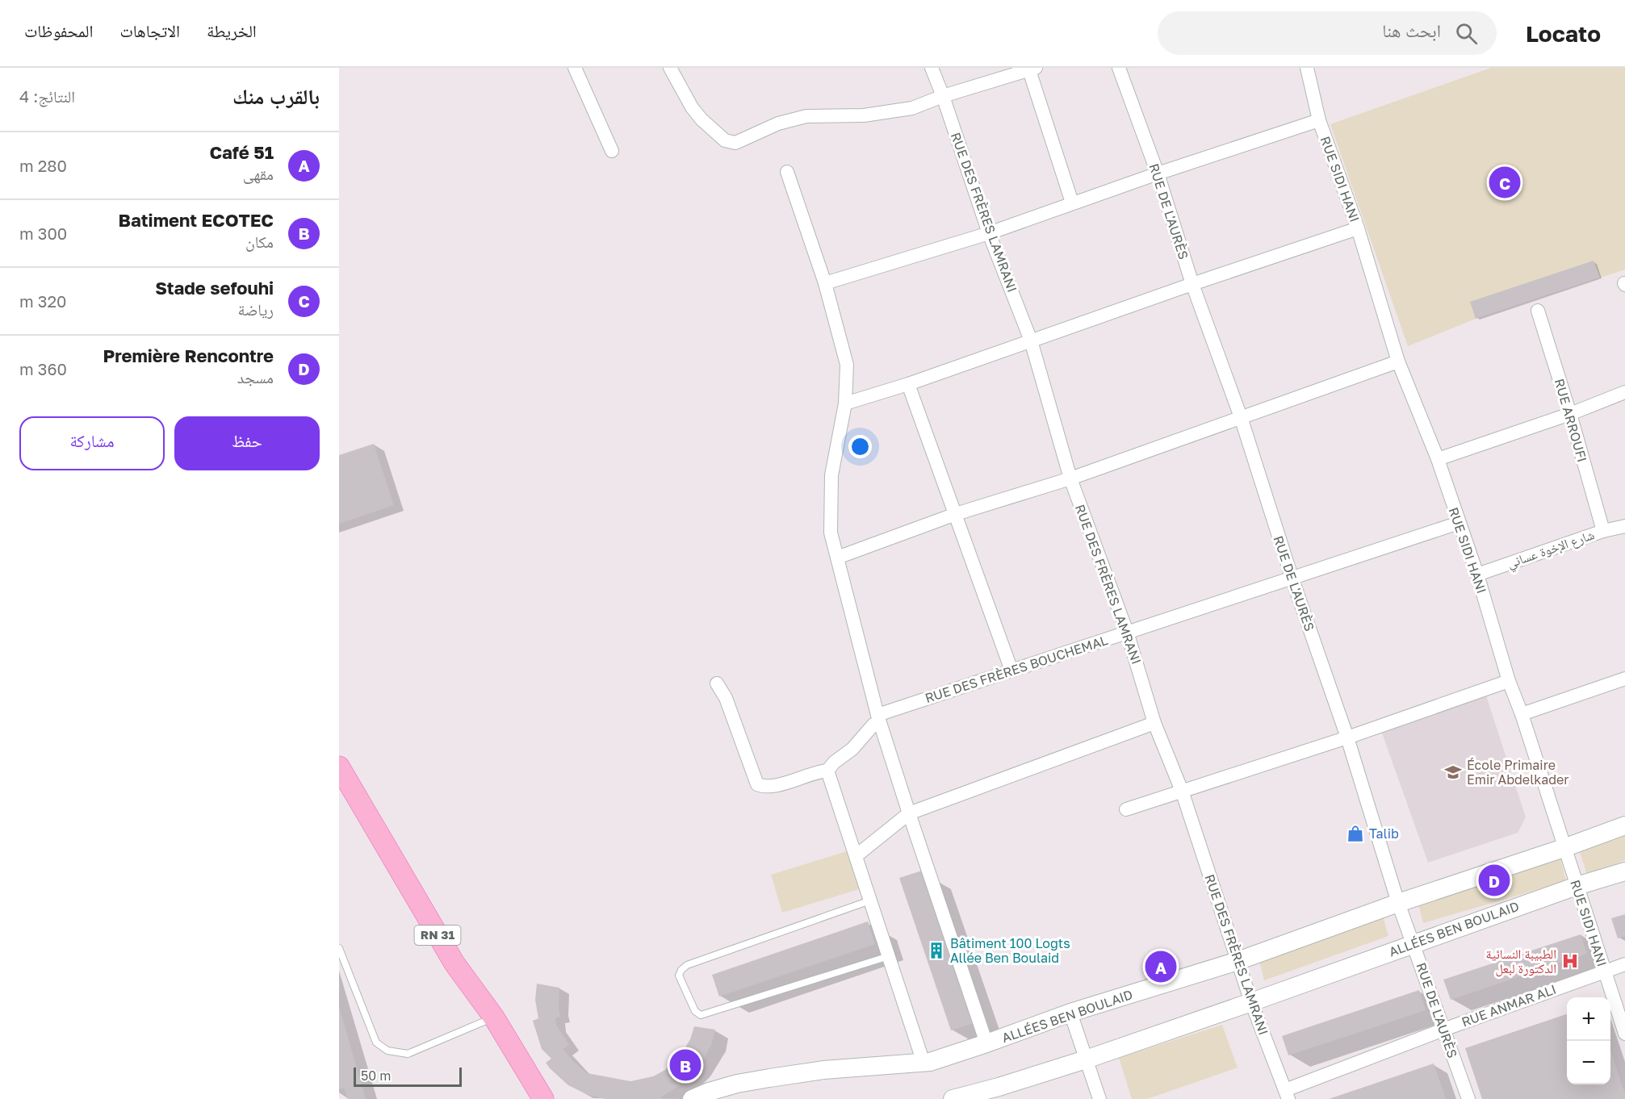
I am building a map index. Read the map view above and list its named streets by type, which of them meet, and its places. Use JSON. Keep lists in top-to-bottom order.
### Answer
{
  "streets": {
    "main road": ["ALLÉES BEN BOULAID", "RN 31"],
    "street": [
      "RUE SIDI HANI",
      "RUE DE L'AURÈS",
      "RUE DES FRÈRES LAMRANI",
      "RUE ARROUFI",
      "شارع الإخوة عساني",
      "RUE DES FRÈRES BOUCHEMAL",
      "RUE ANMAR ALI"
    ]
  },
  "crossings": [
    ["RUE SIDI HANI", "شارع الإخوة عساني"],
    ["RUE SIDI HANI", "RUE DES FRÈRES BOUCHEMAL"],
    ["RUE SIDI HANI", "ALLÉES BEN BOULAID"],
    ["RUE SIDI HANI", "RUE ANMAR ALI"],
    ["RUE DE L'AURÈS", "RUE DES FRÈRES BOUCHEMAL"],
    ["RUE DE L'AURÈS", "ALLÉES BEN BOULAID"],
    ["RUE DE L'AURÈS", "RUE ANMAR ALI"],
    ["RUE DES FRÈRES LAMRANI", "RUE DES FRÈRES BOUCHEMAL"],
    ["RUE DES FRÈRES LAMRANI", "ALLÉES BEN BOULAID"],
    ["RUE DES FRÈRES LAMRANI", "RUE ANMAR ALI"],
    ["RUE ARROUFI", "شارع الإخوة عساني"]
  ],
  "places": {
    "school or university": ["École Primaire Emir Abdelkader"],
    "shop": ["Talib"],
    "building": ["Bâtiment 100 Logts Allée Ben Boulaid"],
    "hospital": ["الطبيبة النسائية الدكتورة لبعل"]
  },
  "scale_bar": "50 m",
  "page": {
    "header": "Locato",
    "search": "ابحث هنا",
    "nav": ["الخريطة", "الاتجاهات", "المحفوظات"],
    "heading": ["بالقرب منك", "النتائج: 4"],
    "list": [
      {
        "mark": "A",
        "name": "Café 51",
        "note": "مقهى",
        "value": "280 m"
      },
      {
        "mark": "B",
        "name": "Batiment ECOTEC",
        "note": "مكان",
        "value": "300 m"
      },
      {
        "mark": "C",
        "name": "Stade sefouhi",
        "note": "رياضة",
        "value": "320 m"
      },
      {
        "mark": "D",
        "name": "Première Rencontre",
        "note": "مسجد",
        "value": "360 m"
      }
    ],
    "pins": [
      "C",
      "D",
      "A",
      "B"
    ],
    "buttons": ["حفظ", "مشاركة"],
    "map_buttons": ["+", "−"],
    "scale": "50 m"
  }
}
